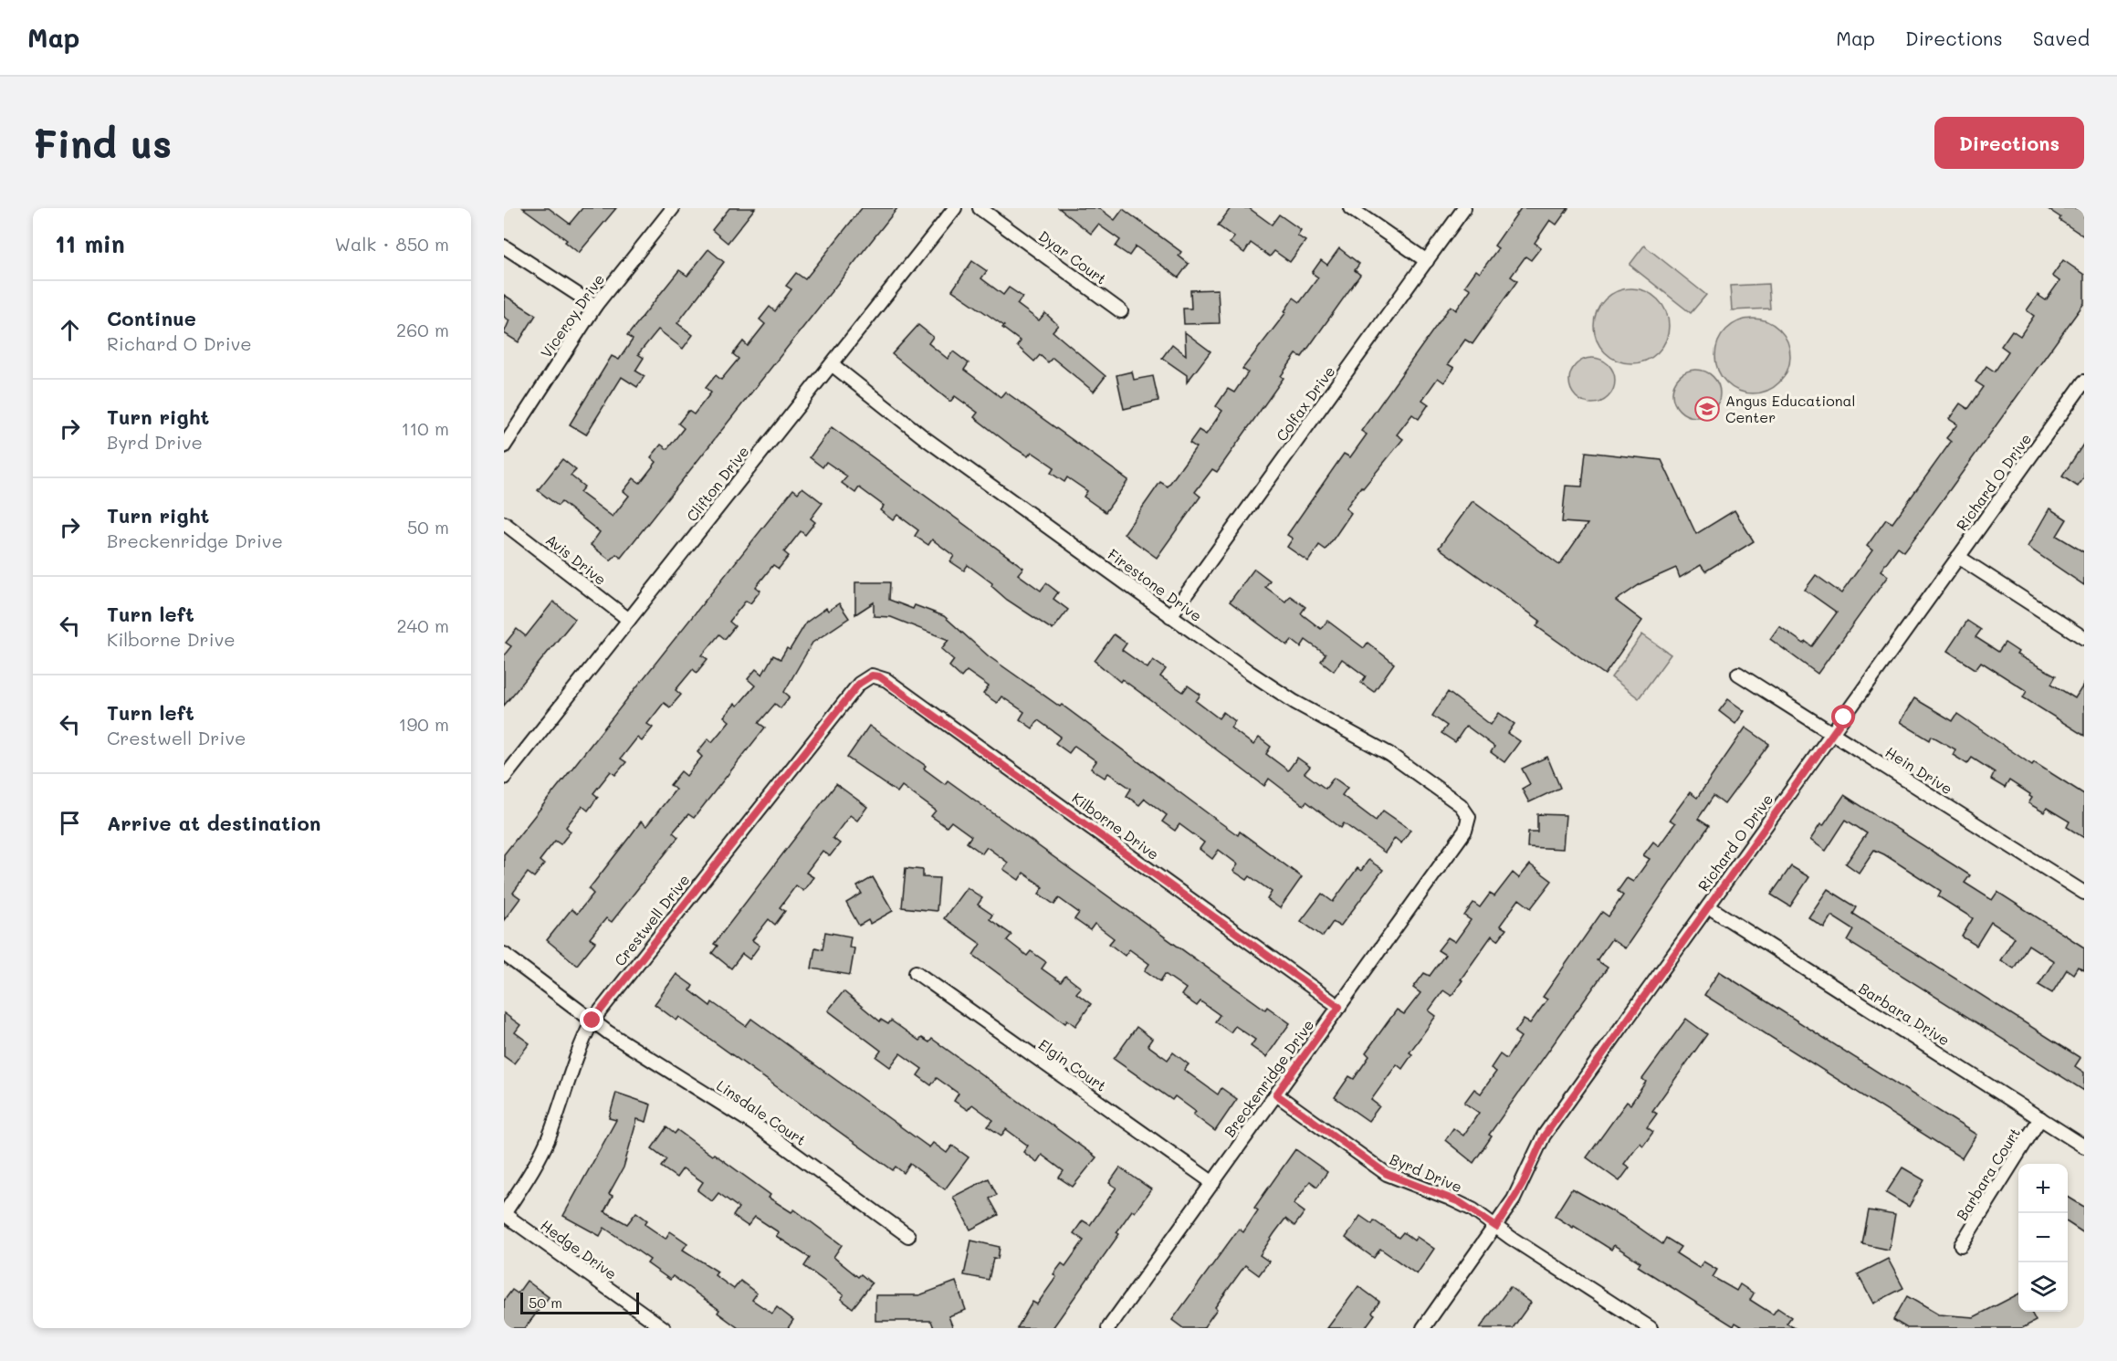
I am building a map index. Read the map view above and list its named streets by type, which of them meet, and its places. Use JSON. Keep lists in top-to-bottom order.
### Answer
{
  "streets": {
    "street": [
      "Dyar Court",
      "Viceroy Drive",
      "Colfax Drive",
      "Richard O Drive",
      "Clifton Drive",
      "Avis Drive",
      "Firestone Drive",
      "Hein Drive",
      "Kilborne Drive",
      "Crestwell Drive",
      "Barbara Drive",
      "Elgin Court",
      "Breckenridge Drive",
      "Linsdale Court",
      "Byrd Drive",
      "Barbara Court",
      "Hedge Drive"
    ]
  },
  "crossings": [
    ["Colfax Drive", "Firestone Drive"],
    ["Richard O Drive", "Hein Drive"],
    ["Richard O Drive", "Barbara Drive"],
    ["Richard O Drive", "Byrd Drive"],
    ["Clifton Drive", "Avis Drive"],
    ["Clifton Drive", "Firestone Drive"],
    ["Firestone Drive", "Breckenridge Drive"],
    ["Kilborne Drive", "Crestwell Drive"],
    ["Kilborne Drive", "Breckenridge Drive"],
    ["Crestwell Drive", "Linsdale Court"],
    ["Crestwell Drive", "Hedge Drive"],
    ["Barbara Drive", "Barbara Court"],
    ["Elgin Court", "Breckenridge Drive"],
    ["Breckenridge Drive", "Byrd Drive"]
  ],
  "places": {
    "school or university": ["Angus Educational Center"]
  },
  "scale_bar": "50 m",
  "page": {
    "header": "Map",
    "nav": ["Map", "Directions", "Saved"],
    "buttons": "Directions",
    "title": "Find us",
    "heading": ["11 min", "Walk · 850 m"],
    "list": [
      ["Continue", "Richard O Drive", "260 m"],
      ["Turn right", "Byrd Drive", "110 m"],
      ["Turn right", "Breckenridge Drive", "50 m"],
      ["Turn left", "Kilborne Drive", "240 m"],
      ["Turn left", "Crestwell Drive", "190 m"],
      "Arrive at destination"
    ],
    "map_buttons": ["+", "−"],
    "scale": "50 m"
  }
}
